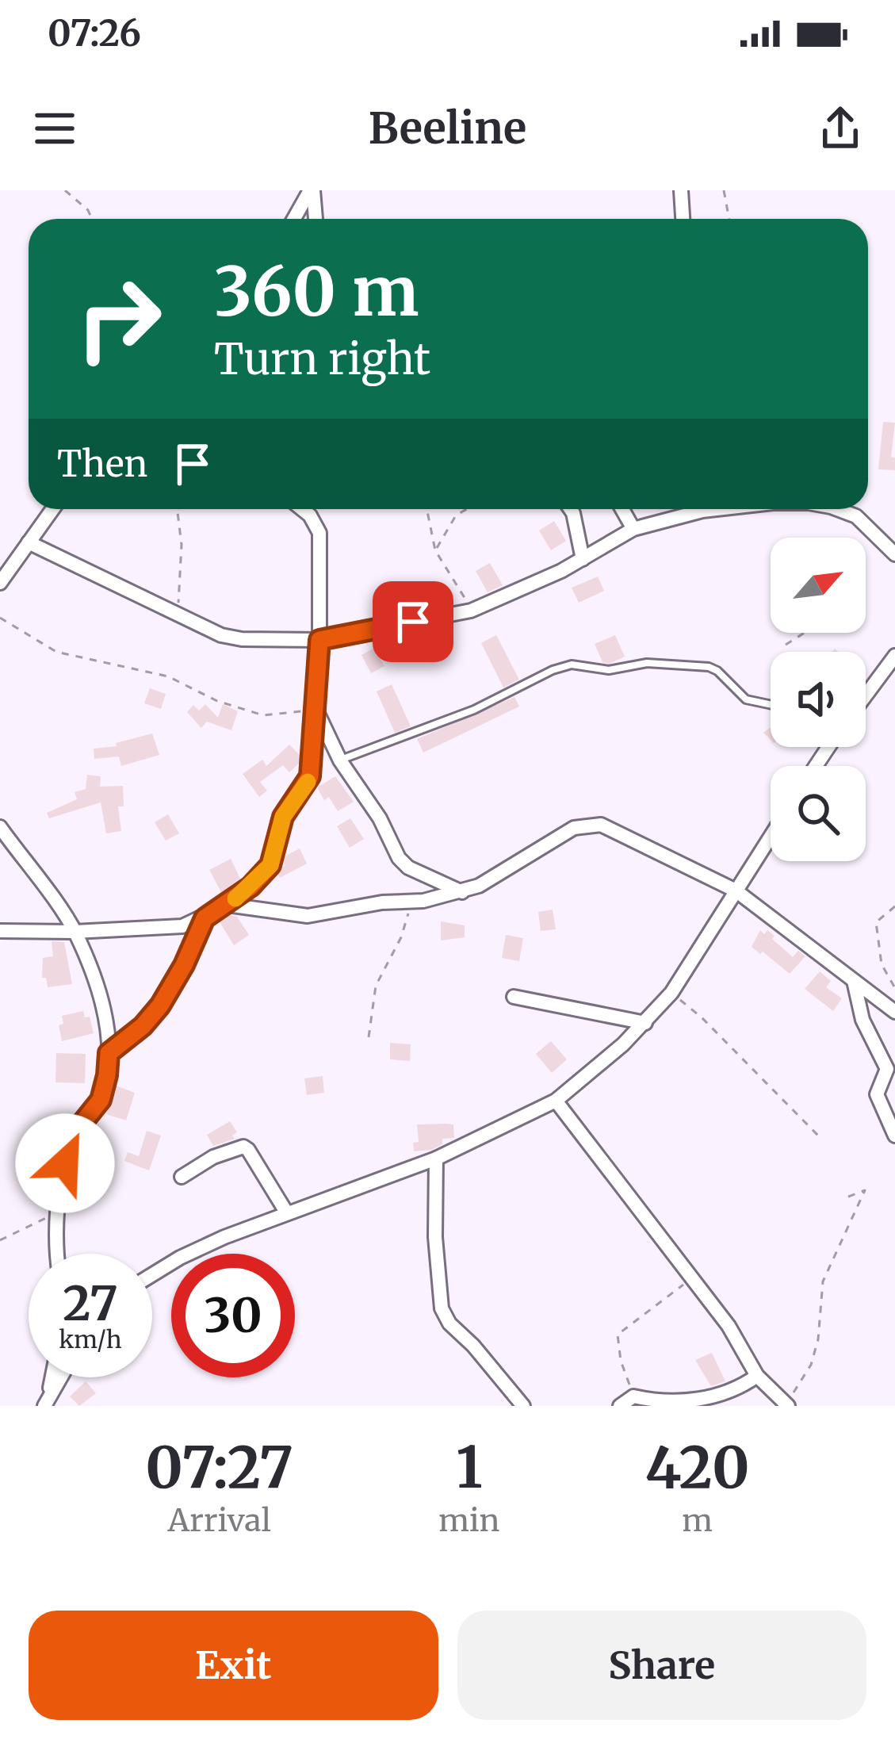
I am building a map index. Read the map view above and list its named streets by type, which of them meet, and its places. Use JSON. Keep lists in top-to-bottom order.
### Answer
{
  "north": "top right",
  "page": {
    "status": "07:26",
    "header": "Beeline",
    "turn": ["360 m", "Turn right"],
    "then": "Then",
    "speed": "27 km/h",
    "limit": "30",
    "eta": [
      "07:27",
      "Arrival",
      "1",
      "min",
      "420",
      "m"
    ],
    "buttons": ["Exit", "Share"]
  }
}
